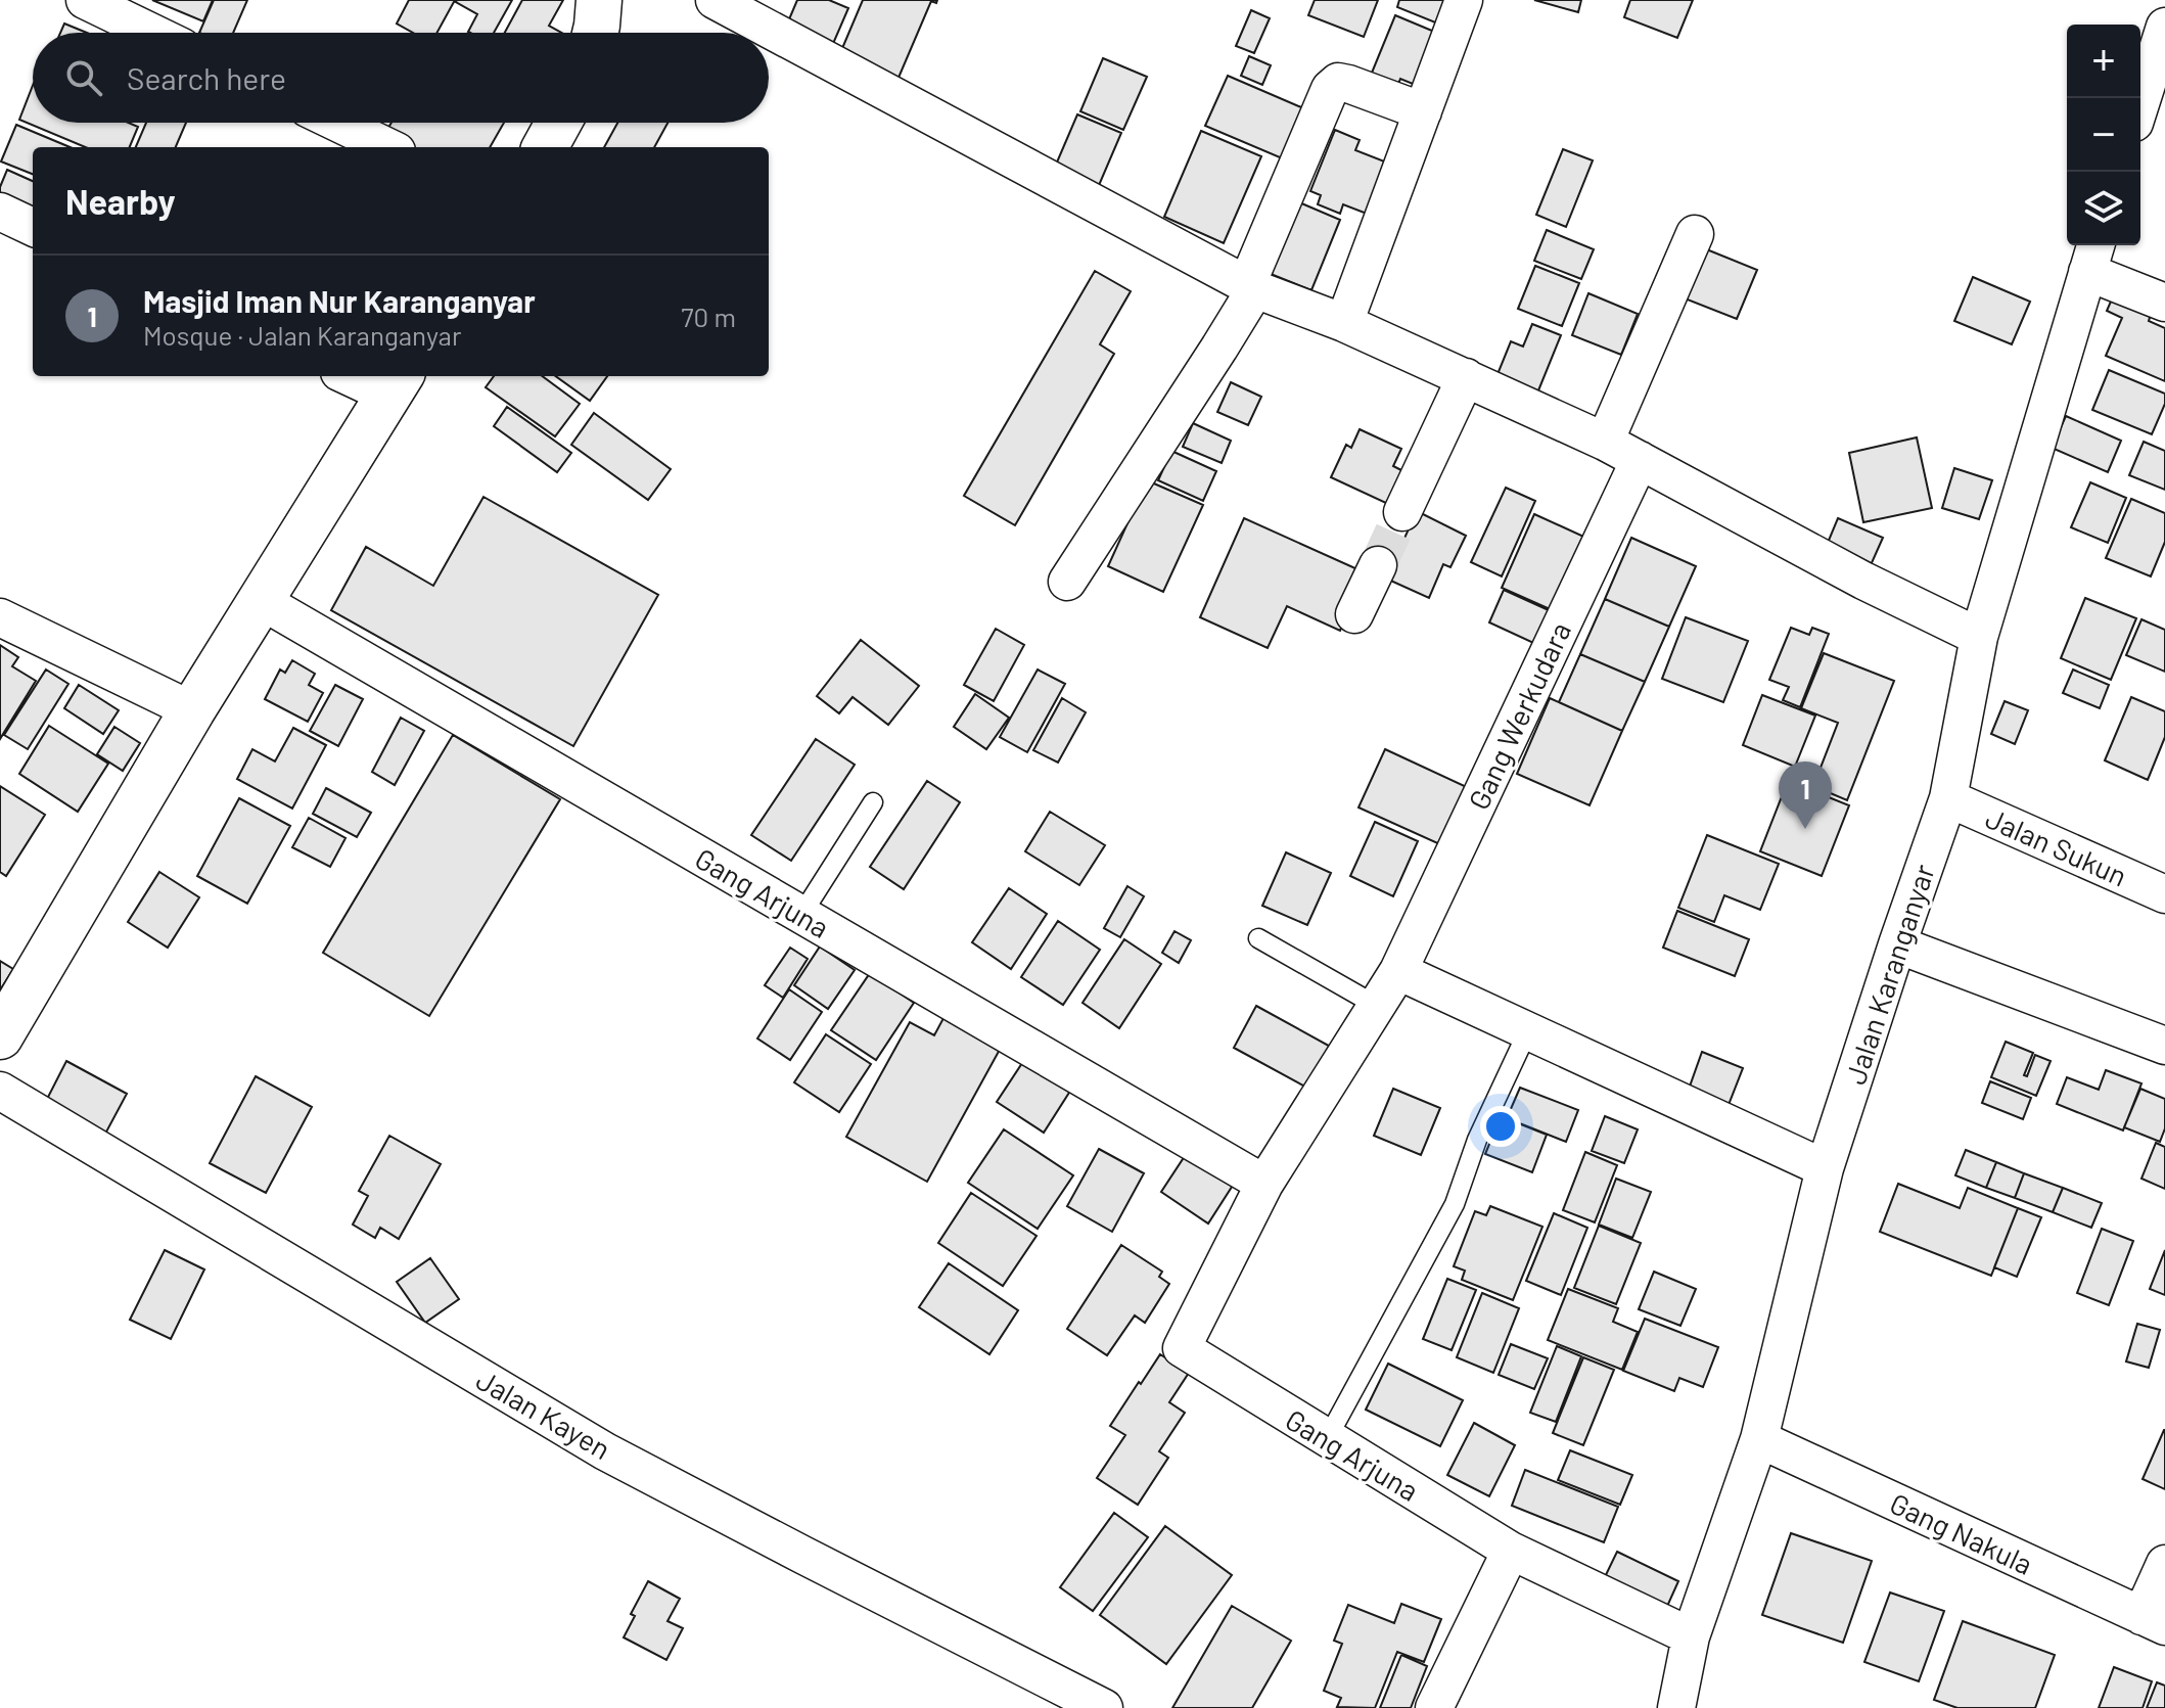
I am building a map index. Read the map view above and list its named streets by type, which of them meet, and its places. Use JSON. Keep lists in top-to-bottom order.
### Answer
{
  "streets": {
    "street": [
      "Gang Werkudara",
      "Jalan Sukun",
      "Gang Arjuna",
      "Jalan Karanganyar",
      "Jalan Kayen",
      "Gang Nakula"
    ]
  },
  "crossings": [
    ["Gang Werkudara", "Gang Arjuna"],
    ["Jalan Sukun", "Jalan Karanganyar"],
    ["Gang Arjuna", "Jalan Karanganyar"],
    ["Jalan Karanganyar", "Gang Nakula"]
  ],
  "page": {
    "map_buttons": ["+", "−"],
    "search": "Search here",
    "heading": "Nearby",
    "list": [
      {
        "mark": "1",
        "name": "Masjid Iman Nur Karanganyar",
        "note": "Mosque · Jalan Karanganyar",
        "value": "70 m"
      }
    ],
    "pins": "1"
  }
}
